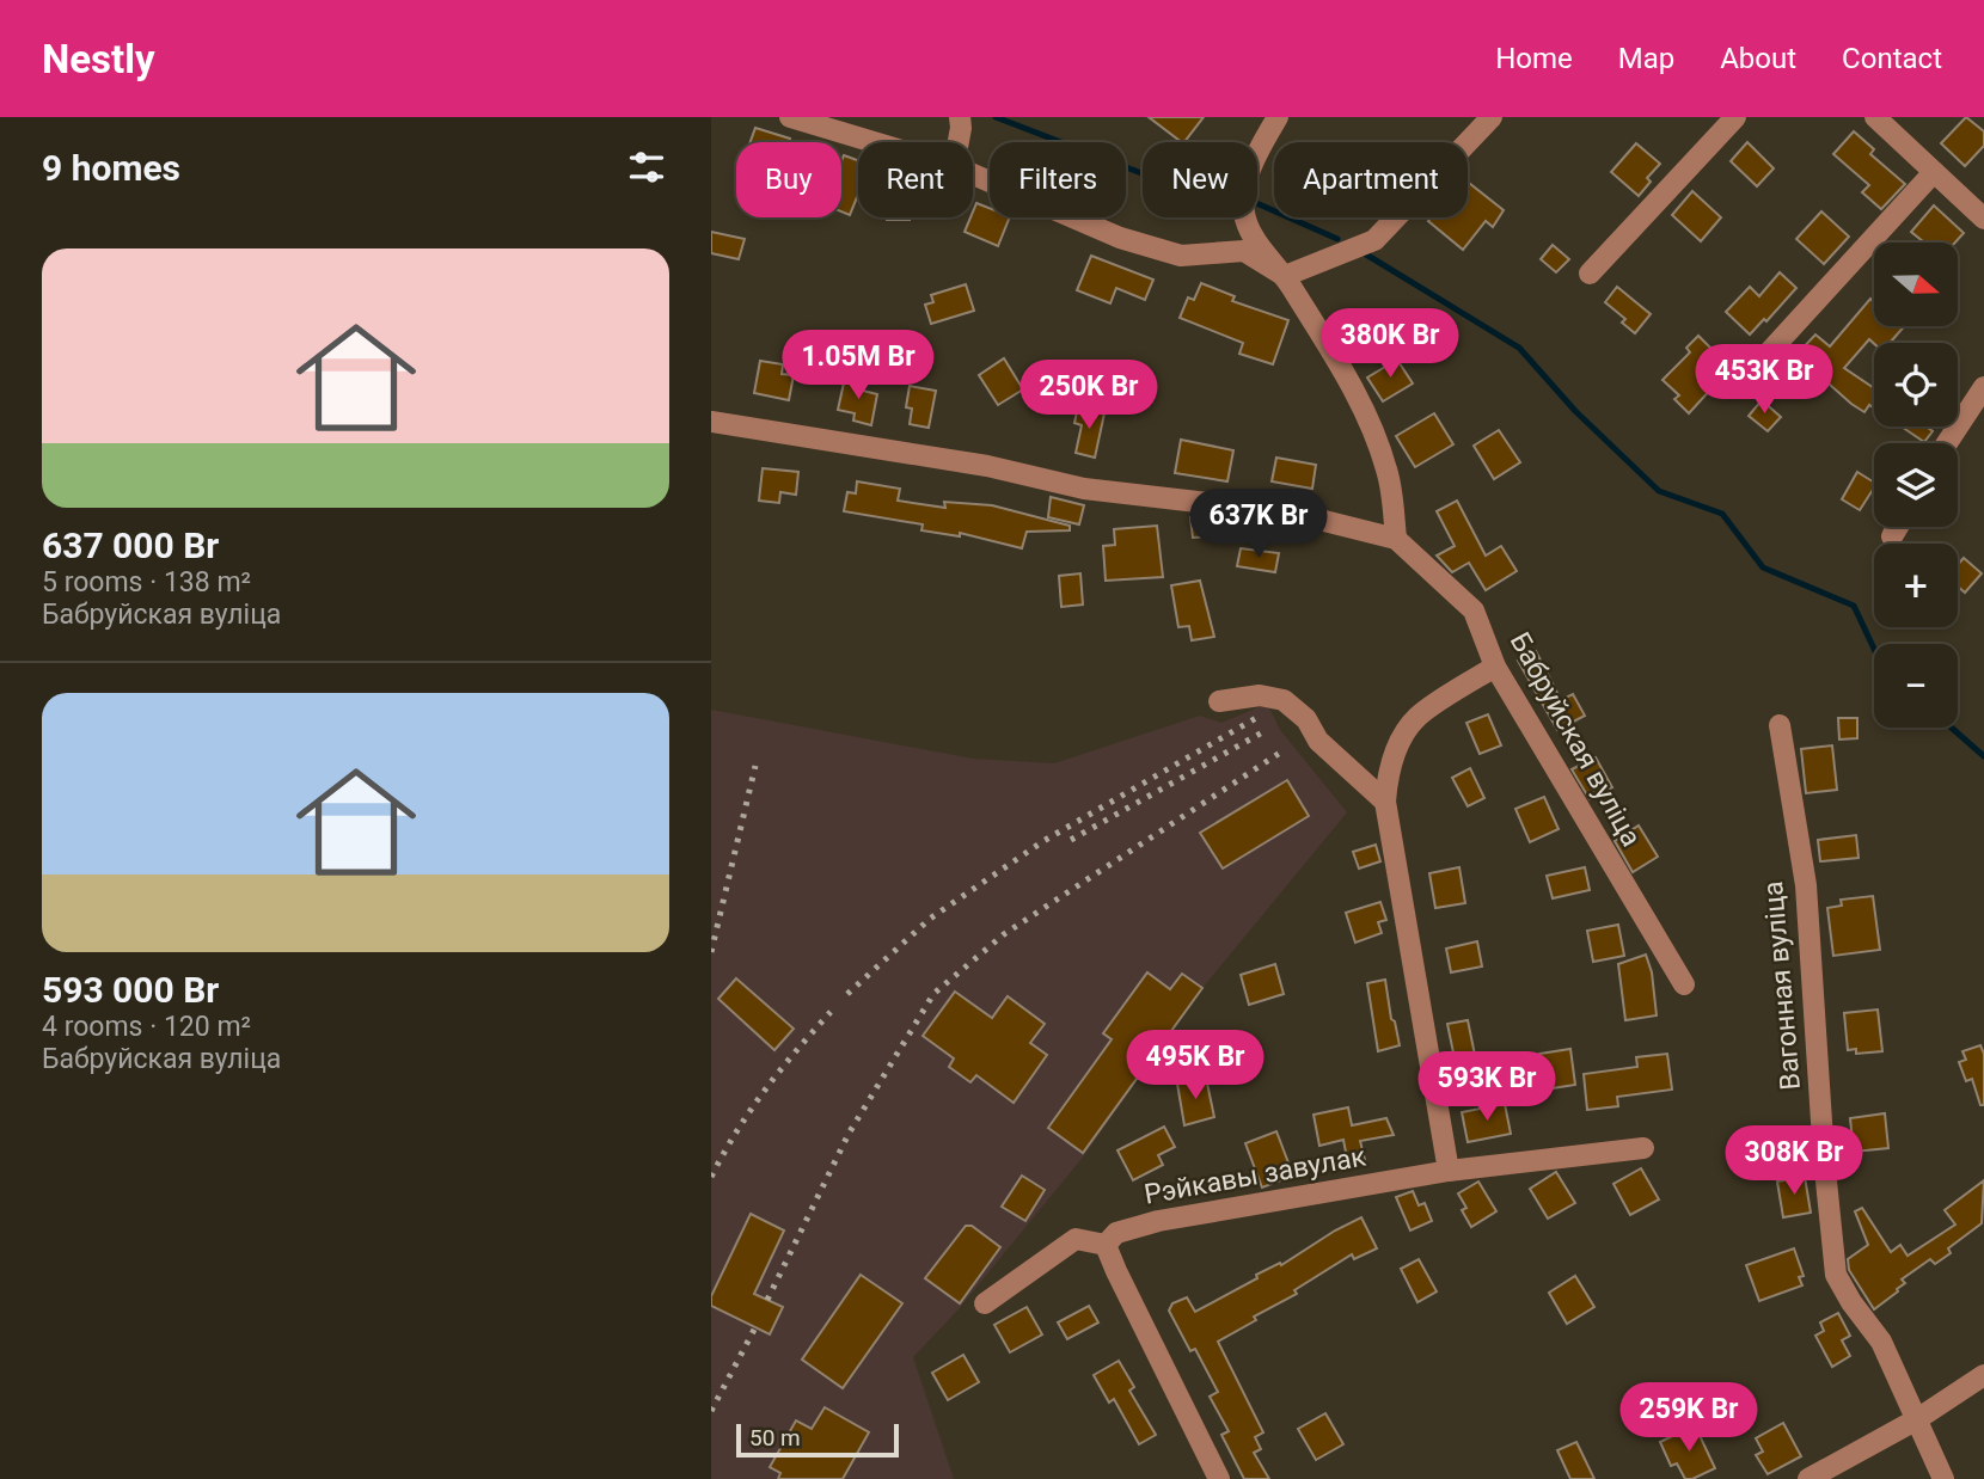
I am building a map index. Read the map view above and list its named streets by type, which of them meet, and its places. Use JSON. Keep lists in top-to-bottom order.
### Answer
{
  "streets": {
    "street": ["Бабруйская вуліца", "Вагонная вуліца", "Рэйкавы завулак"]
  },
  "scale_bar": "50 m",
  "north": "right",
  "page": {
    "header": "Nestly",
    "nav": [
      "Home",
      "Map",
      "About",
      "Contact"
    ],
    "heading": "9 homes",
    "chip": [
      "Buy",
      "Rent",
      "Filters",
      "New",
      "Apartment"
    ],
    "list": [
      {
        "name": "637 000 Br",
        "note": "5 rooms · 138 m² · Бабруйская вуліца"
      },
      {
        "name": "593 000 Br",
        "note": "4 rooms · 120 m² · Бабруйская вуліца"
      }
    ],
    "map_buttons": ["+", "−"],
    "price": [
      "380K Br",
      "1.05M Br",
      "453K Br",
      "250K Br",
      "637K Br",
      "495K Br",
      "593K Br",
      "308K Br",
      "259K Br"
    ],
    "scale": "50 m"
  }
}
